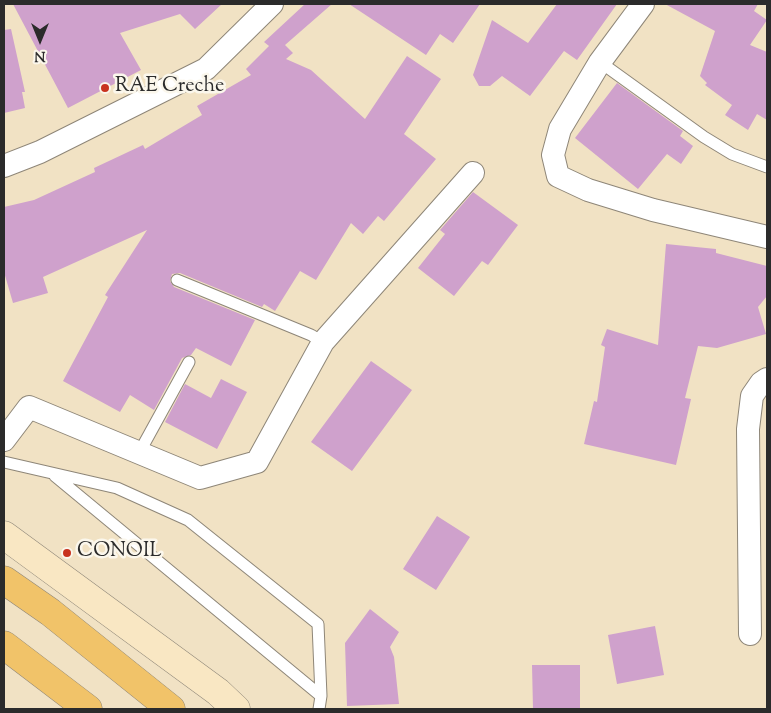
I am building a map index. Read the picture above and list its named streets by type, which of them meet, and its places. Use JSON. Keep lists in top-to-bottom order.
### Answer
{
  "places": ["RAE Creche", "CONOIL"],
  "north": "bottom"
}
